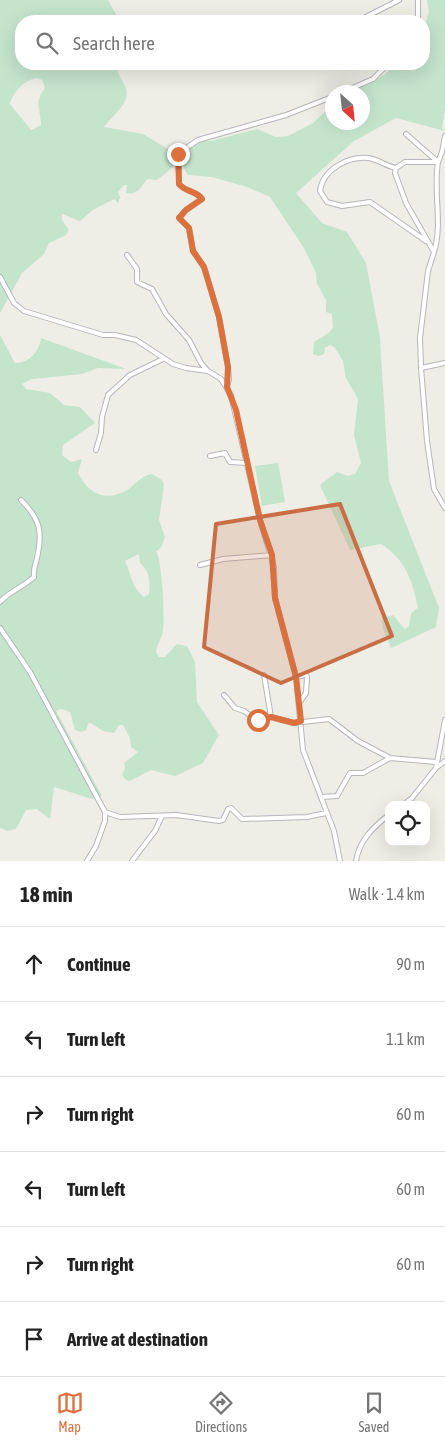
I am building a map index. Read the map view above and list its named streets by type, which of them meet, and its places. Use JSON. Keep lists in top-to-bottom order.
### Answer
{
  "north": "bottom right",
  "page": {
    "search": "Search here",
    "heading": ["18 min", "Walk · 1.4 km"],
    "list": [
      ["Continue", "90 m"],
      ["Turn left", "1.1 km"],
      ["Turn right", "60 m"],
      ["Turn left", "60 m"],
      ["Turn right", "60 m"],
      "Arrive at destination"
    ],
    "nav": ["Map", "Directions", "Saved"]
  }
}
